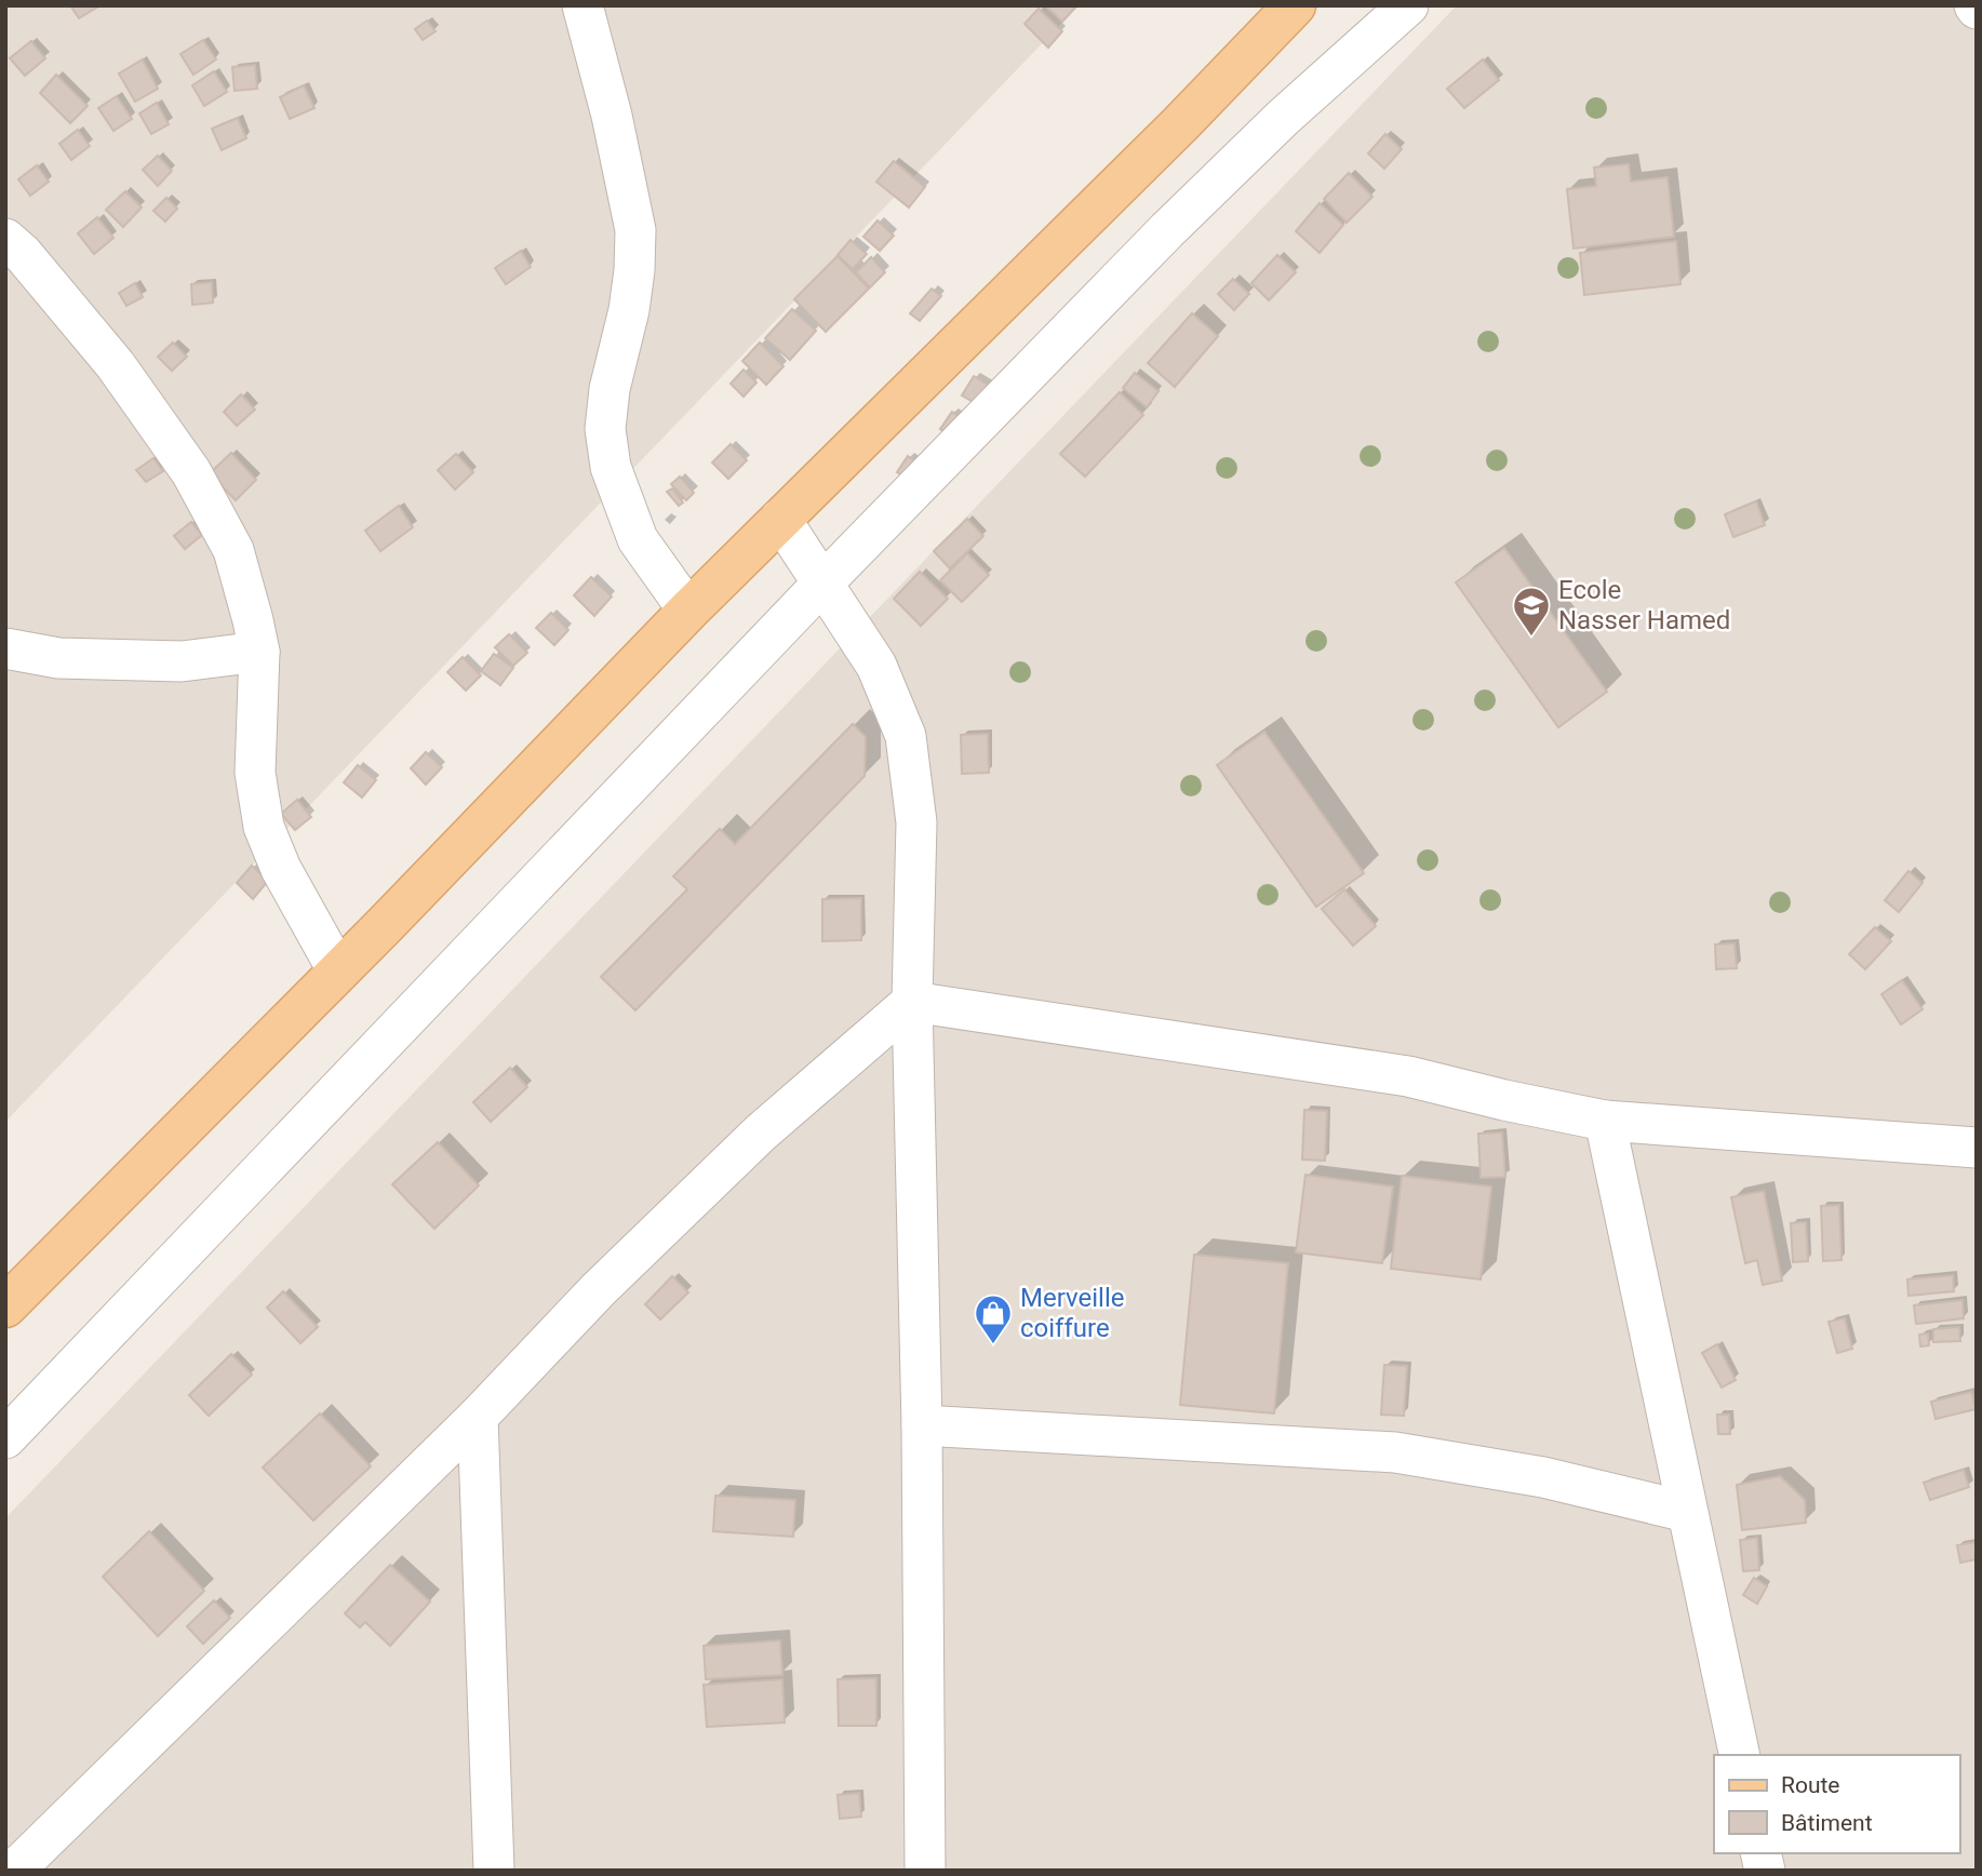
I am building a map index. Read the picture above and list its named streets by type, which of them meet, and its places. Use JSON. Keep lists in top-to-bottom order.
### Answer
{
  "places": {
    "school or university": ["Ecole Nasser Hamed"],
    "shop": ["Merveille coiffure"]
  },
  "legend": ["Route", "Bâtiment"]
}
